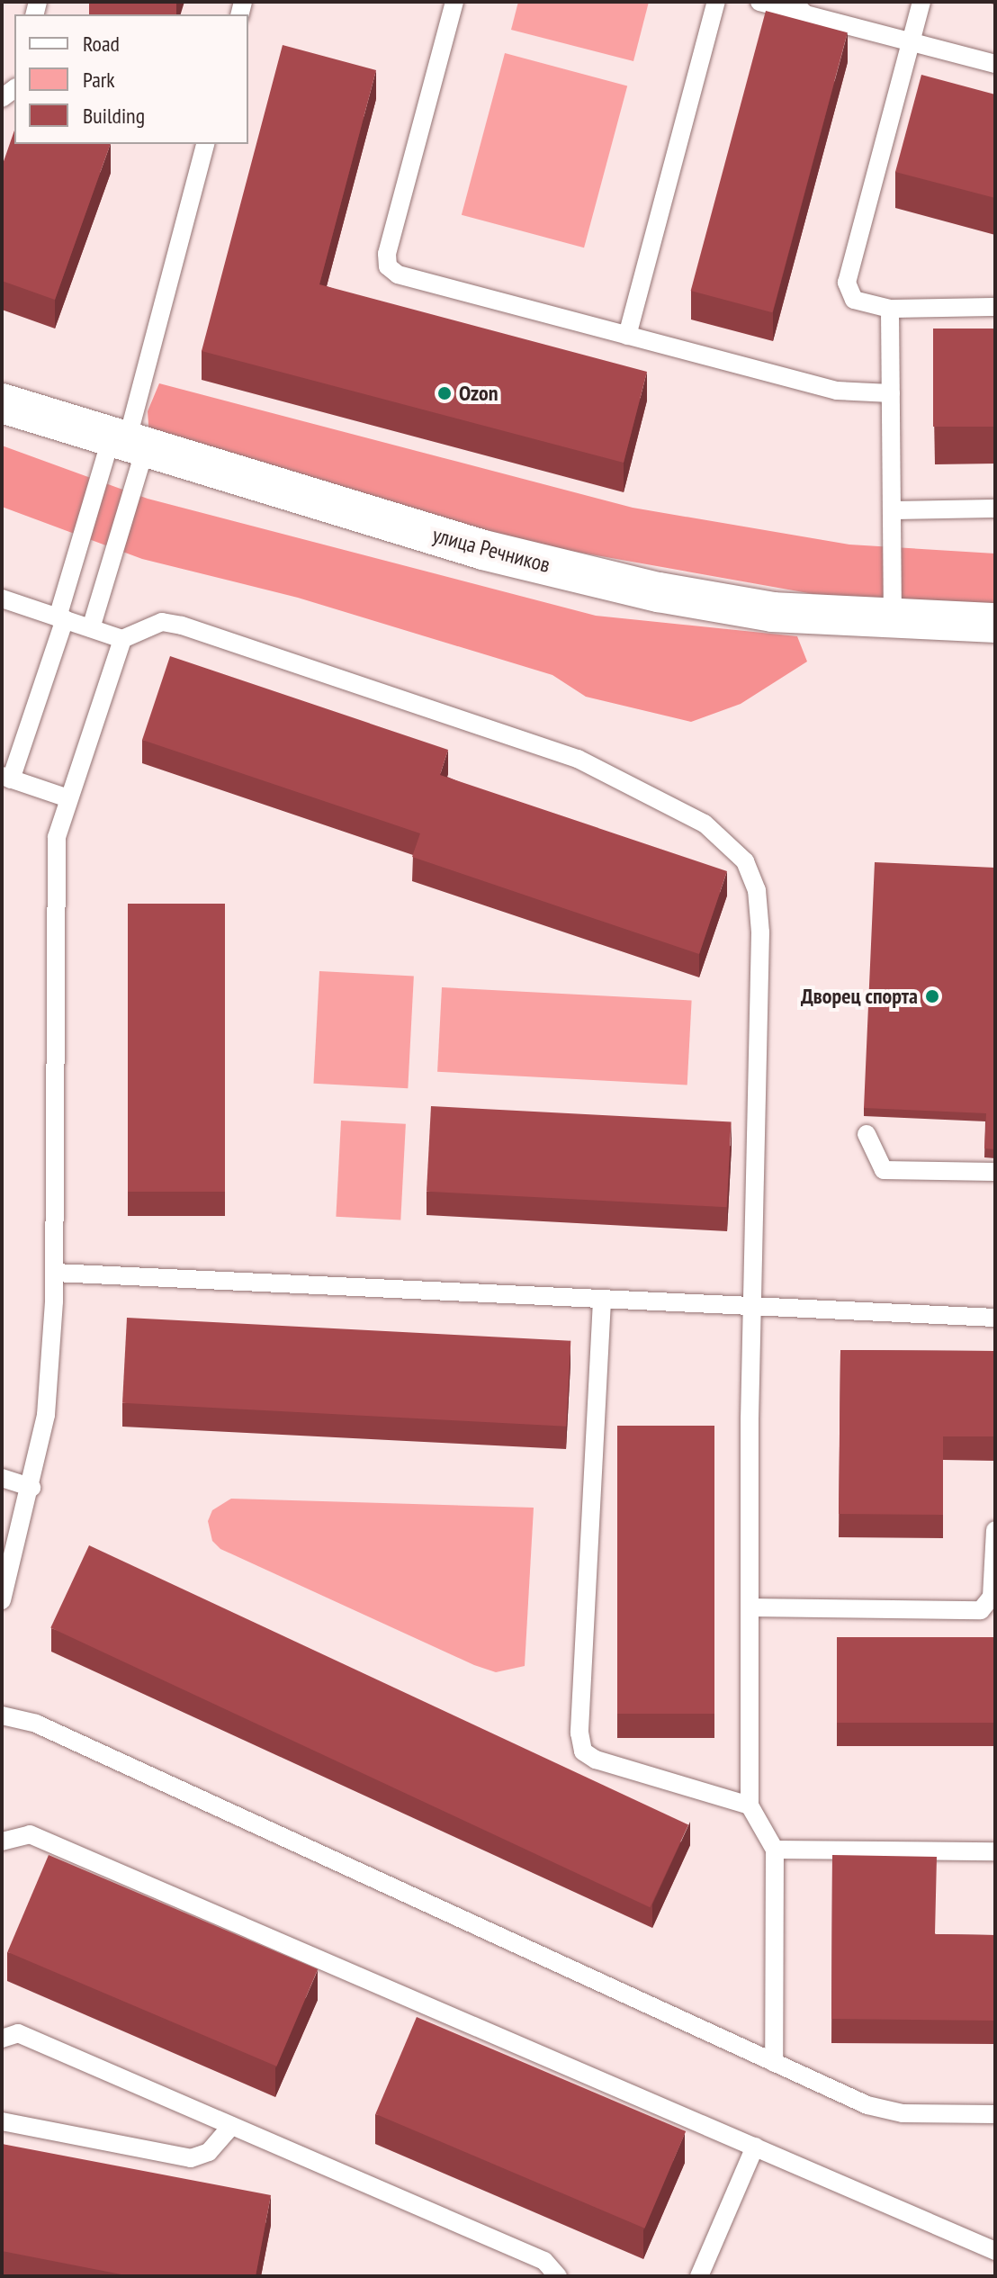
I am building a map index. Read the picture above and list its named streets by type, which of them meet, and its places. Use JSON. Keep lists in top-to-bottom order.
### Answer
{
  "streets": {
    "street": ["улица Речников"]
  },
  "places": ["Ozon", "Дворец спорта"],
  "legend": ["Road", "Park", "Building"]
}
